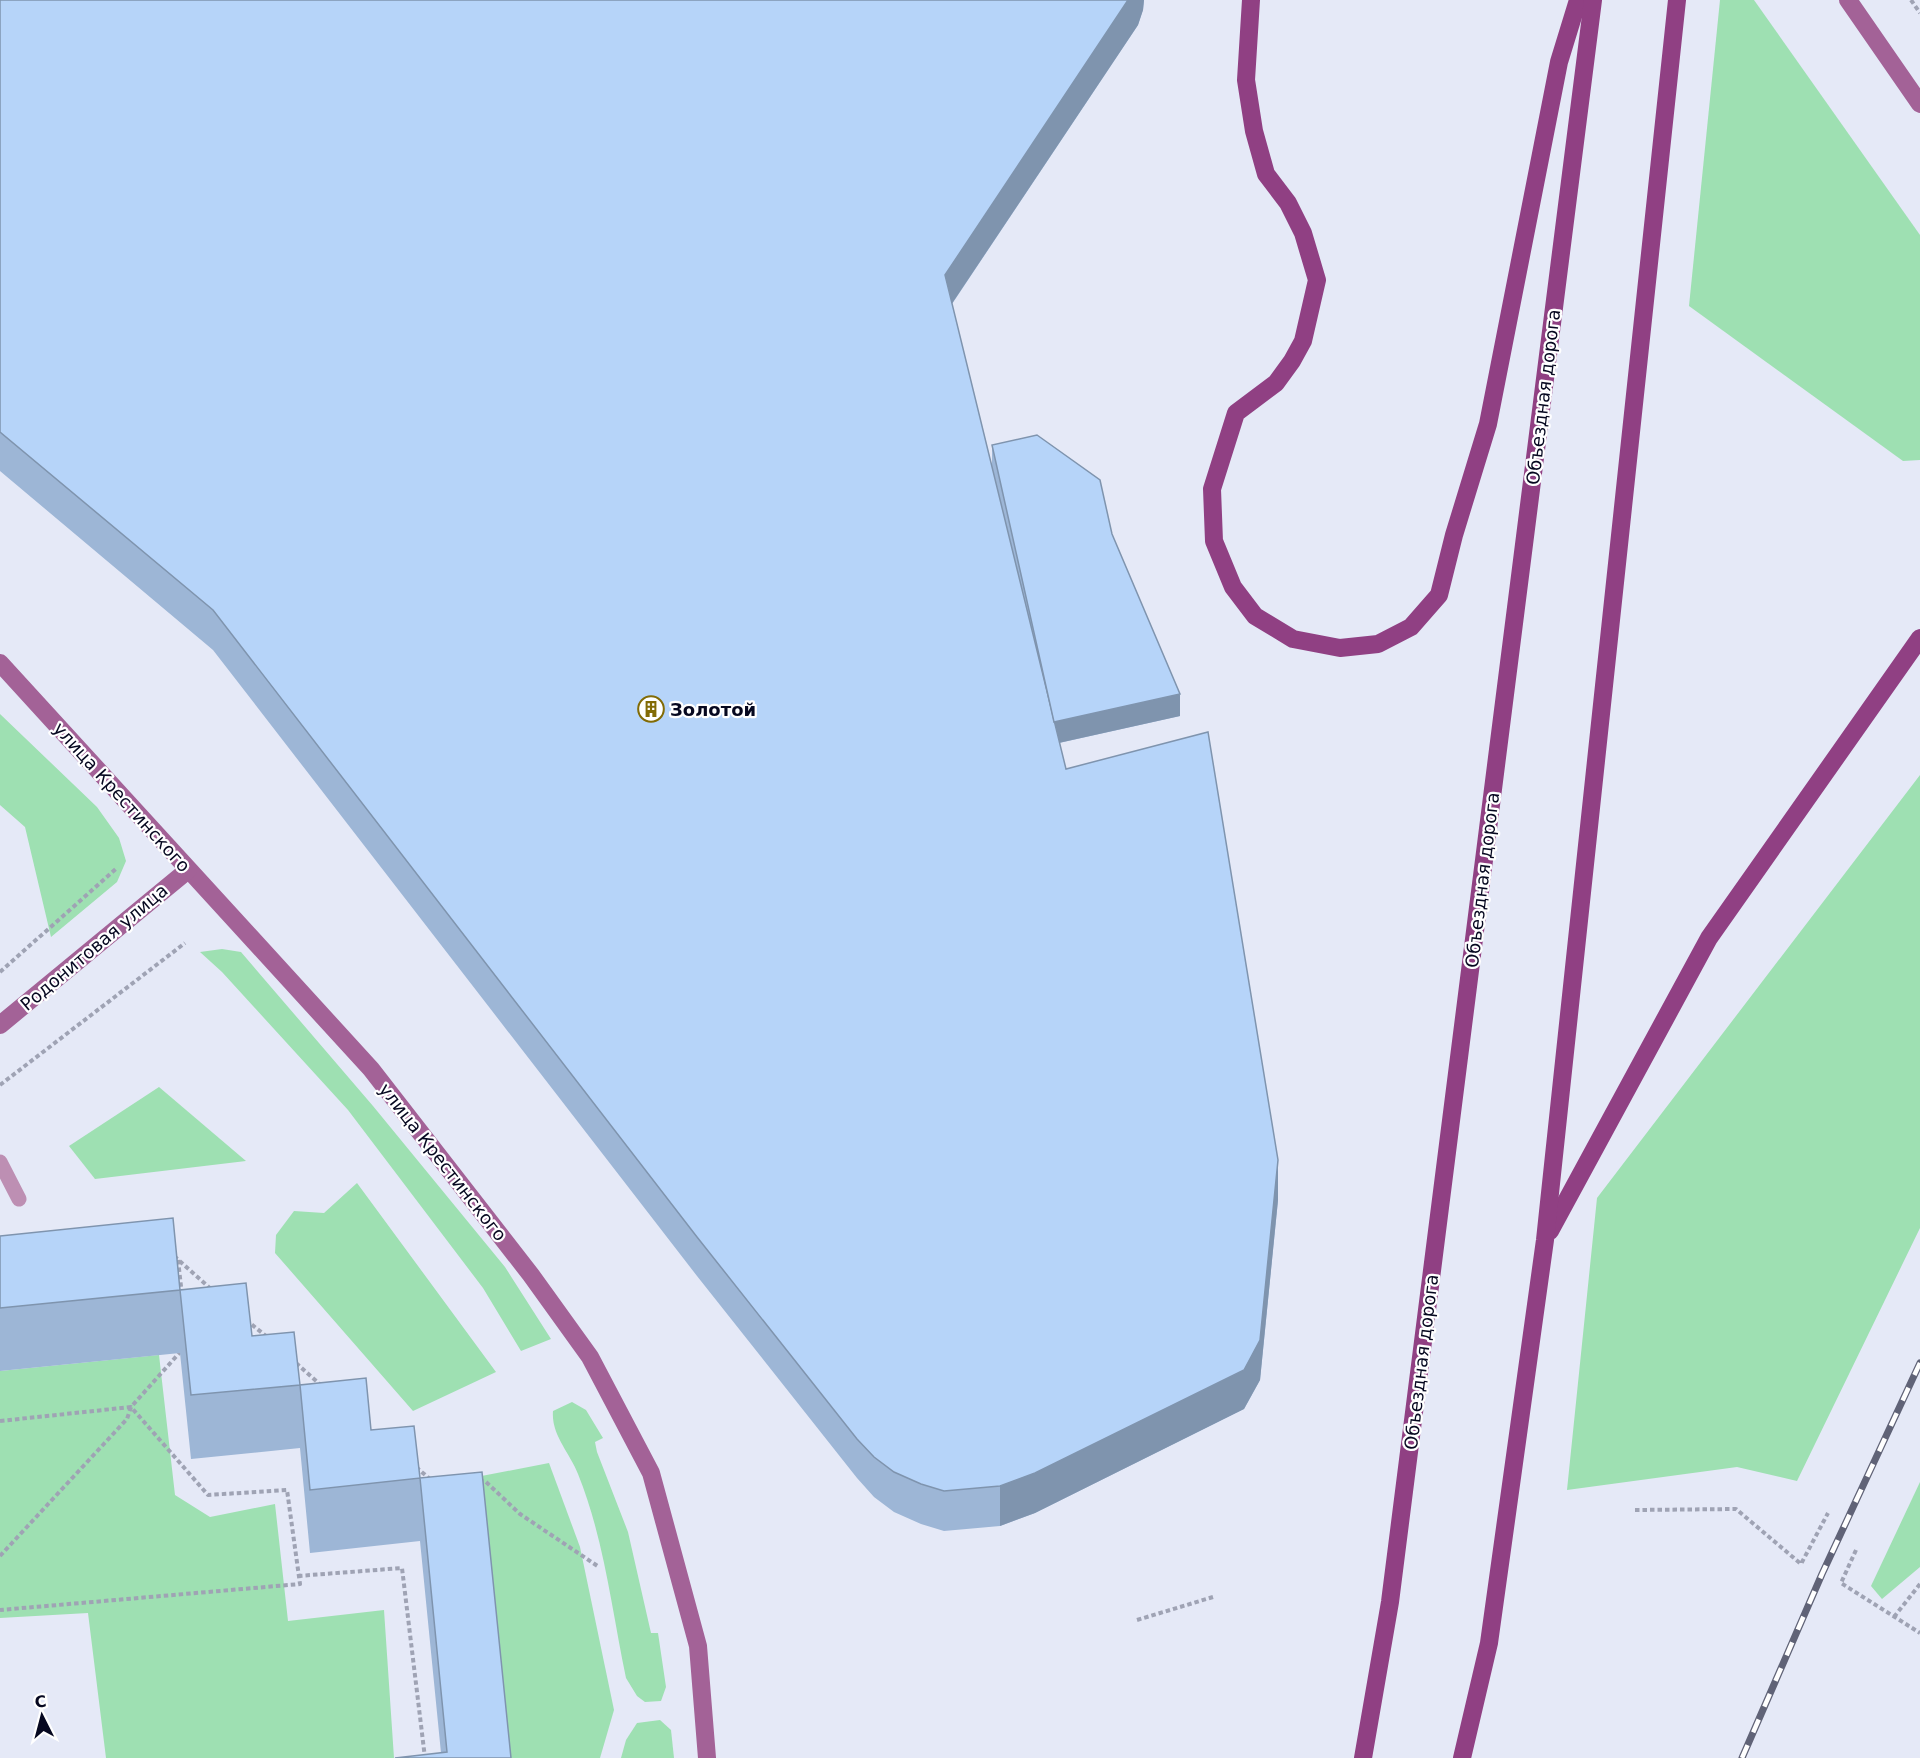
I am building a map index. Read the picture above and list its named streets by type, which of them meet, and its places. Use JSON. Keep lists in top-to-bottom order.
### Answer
{
  "streets": {
    "main road": ["Объездная дорога"],
    "street": ["улица Крестинского", "Родонитовая улица"]
  },
  "crossings": [
    ["улица Крестинского", "Родонитовая улица"]
  ],
  "places": {
    "building": ["Золотой"]
  },
  "north": "top"
}
